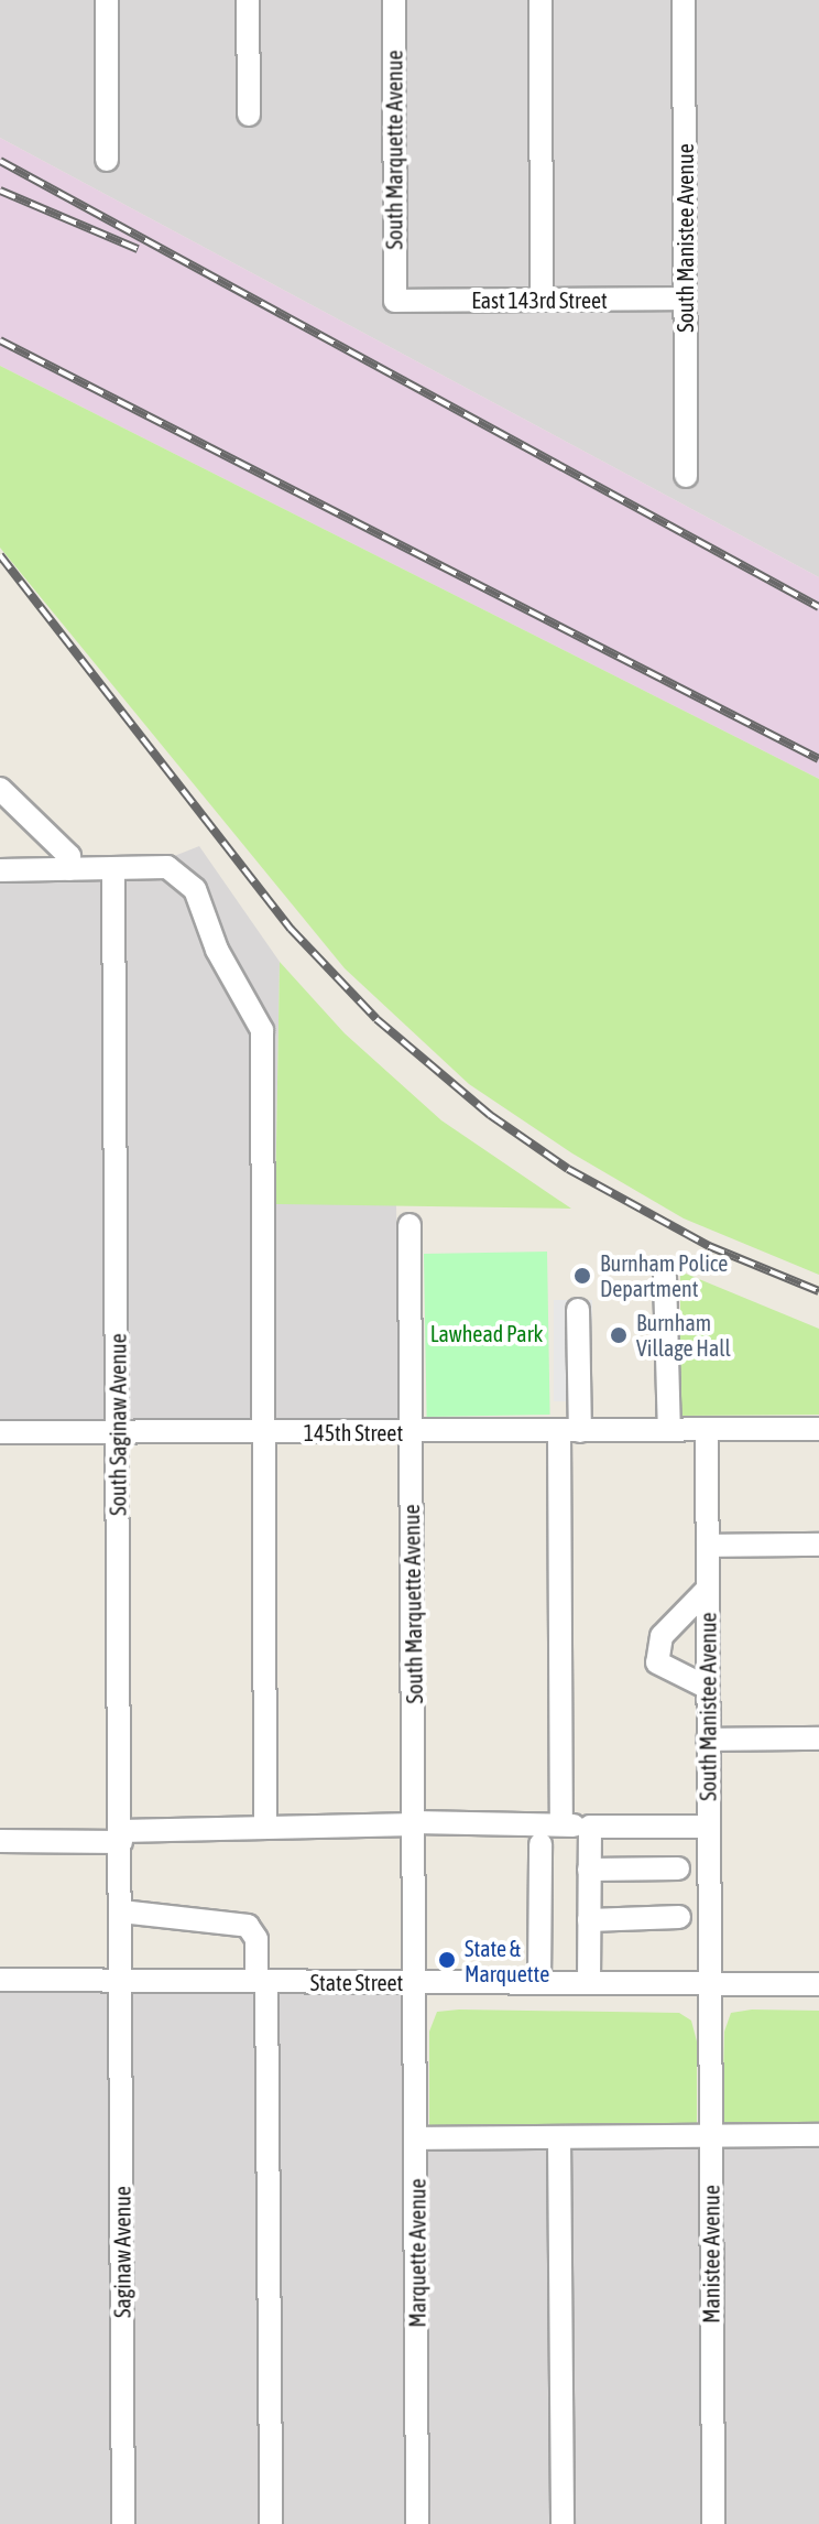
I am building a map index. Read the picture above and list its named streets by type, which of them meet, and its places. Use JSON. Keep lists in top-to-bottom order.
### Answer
{
  "streets": {
    "street": [
      "South Marquette Avenue",
      "South Manistee Avenue",
      "East 143rd Street",
      "South Saginaw Avenue",
      "145th Street",
      "State Street",
      "Saginaw Avenue",
      "Marquette Avenue",
      "Manistee Avenue"
    ]
  },
  "crossings": [
    ["South Marquette Avenue", "East 143rd Street"],
    ["South Marquette Avenue", "145th Street"],
    ["South Marquette Avenue", "State Street"],
    ["South Marquette Avenue", "Marquette Avenue"],
    ["South Manistee Avenue", "East 143rd Street"],
    ["South Manistee Avenue", "145th Street"],
    ["South Manistee Avenue", "State Street"],
    ["South Manistee Avenue", "Manistee Avenue"],
    ["South Saginaw Avenue", "145th Street"],
    ["South Saginaw Avenue", "State Street"],
    ["South Saginaw Avenue", "Saginaw Avenue"],
    ["State Street", "Saginaw Avenue"],
    ["State Street", "Marquette Avenue"],
    ["State Street", "Manistee Avenue"]
  ],
  "parks": ["Lawhead Park"],
  "places": ["Burnham Police Department", "Burnham Village Hall", "State & Marquette"]
}
